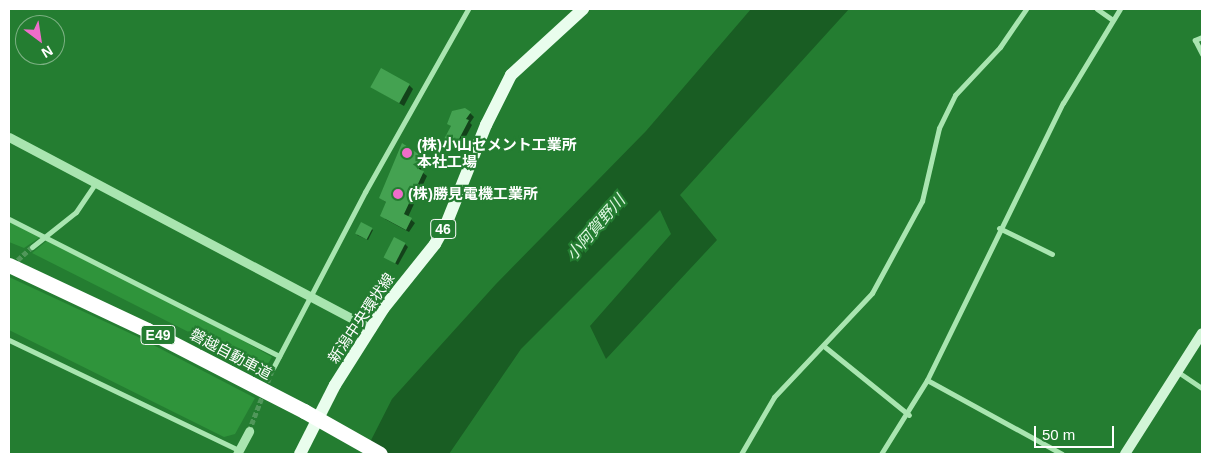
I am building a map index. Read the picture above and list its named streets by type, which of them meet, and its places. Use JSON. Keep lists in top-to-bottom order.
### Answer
{
  "streets": {
    "highway": ["E49", "磐越自動車道"],
    "main road": ["46", "新潟中央環状線"]
  },
  "water": ["小阿賀野川"],
  "places": ["(株)小山セメント工業所 本社工場", "(株)勝見電機工業所"],
  "scale_bar": "50 m",
  "north": "bottom right"
}
